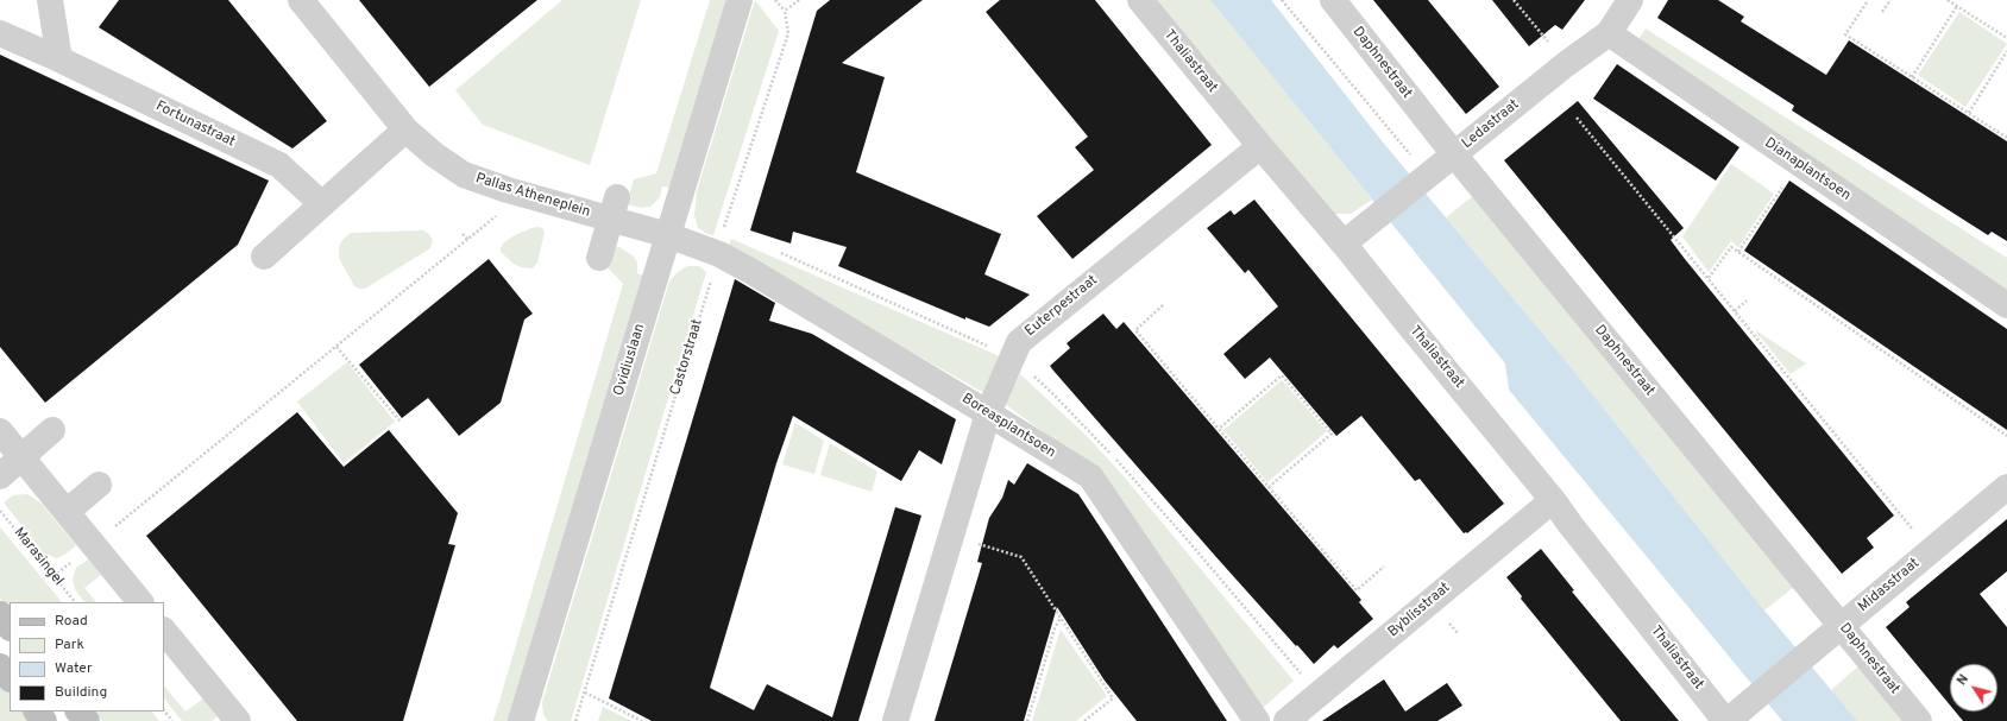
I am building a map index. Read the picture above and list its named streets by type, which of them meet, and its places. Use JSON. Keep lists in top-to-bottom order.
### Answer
{
  "streets": {
    "street": [
      "Thaliastraat",
      "Daphnestraat",
      "Fortunastraat",
      "Ledastraat",
      "Dianaplantsoen",
      "Pallas Atheneplein",
      "Euterpestraat",
      "Ovidiuslaan",
      "Boreasplantsoen",
      "Midasstraat",
      "Byblisstraat"
    ],
    "path": ["Castorstraat", "Marasingel"]
  },
  "crossings": [
    ["Thaliastraat", "Ledastraat"],
    ["Thaliastraat", "Euterpestraat"],
    ["Thaliastraat", "Midasstraat"],
    ["Thaliastraat", "Byblisstraat"],
    ["Daphnestraat", "Ledastraat"],
    ["Daphnestraat", "Midasstraat"],
    ["Ledastraat", "Dianaplantsoen"],
    ["Pallas Atheneplein", "Ovidiuslaan"],
    ["Pallas Atheneplein", "Boreasplantsoen"],
    ["Euterpestraat", "Boreasplantsoen"],
    ["Castorstraat", "Boreasplantsoen"],
    ["Ovidiuslaan", "Boreasplantsoen"]
  ],
  "legend": [
    "Road",
    "Park",
    "Water",
    "Building"
  ],
  "north": "top left"
}
